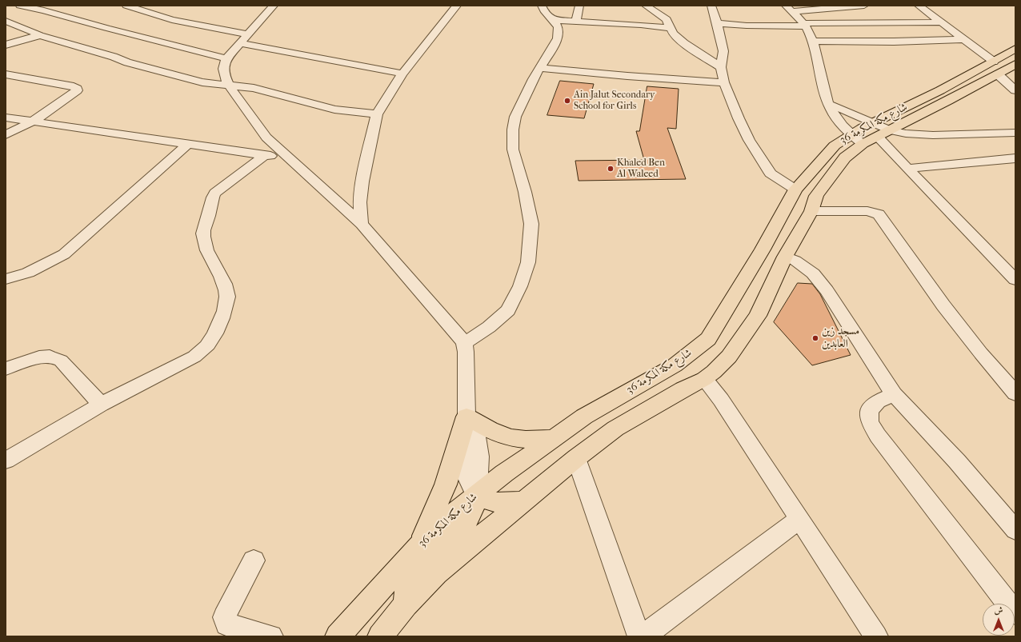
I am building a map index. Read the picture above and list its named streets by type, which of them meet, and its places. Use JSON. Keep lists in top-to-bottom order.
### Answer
{
  "streets": {
    "main road": ["شارع مكة المكرمة 36"]
  },
  "places": ["Ain Jalut Secondary School for Girls", "Khaled Ben Al Waleed", "مسجد زين العابدين"],
  "north": "top"
}
